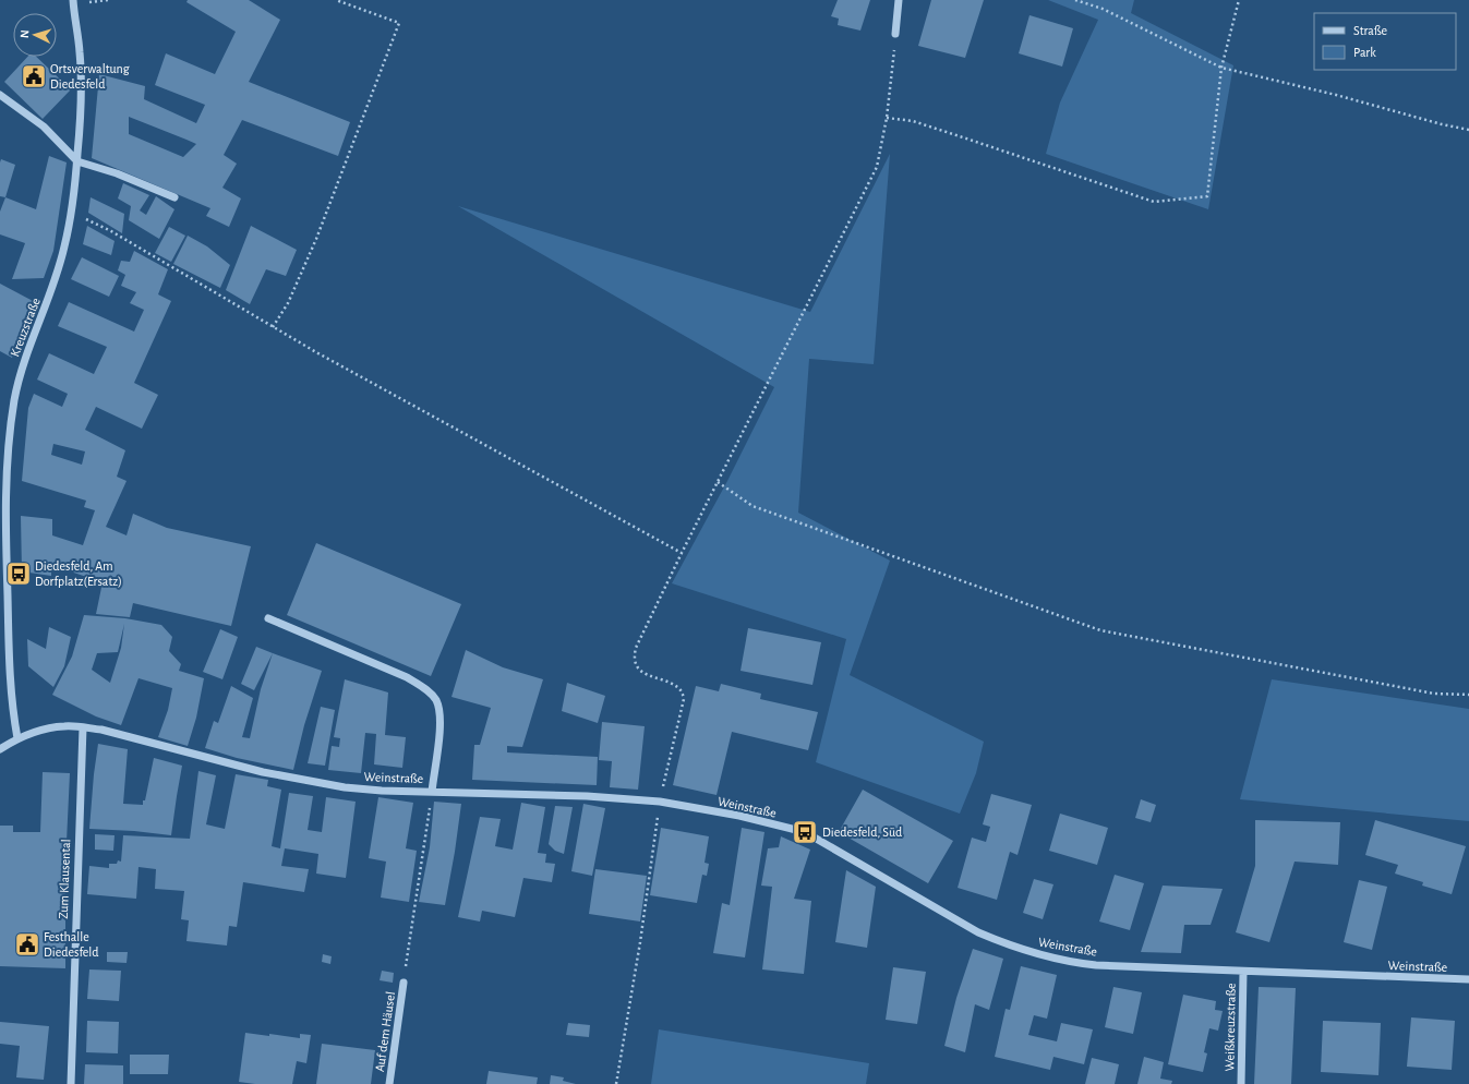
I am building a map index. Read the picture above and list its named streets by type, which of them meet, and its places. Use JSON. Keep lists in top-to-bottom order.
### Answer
{
  "streets": {
    "street": [
      "Kreuzstraße",
      "Weinstraße",
      "Zum Klausental",
      "Weißkreuzstraße",
      "Auf dem Häusel"
    ]
  },
  "crossings": [
    ["Kreuzstraße", "Weinstraße"],
    ["Weinstraße", "Zum Klausental"],
    ["Weinstraße", "Weißkreuzstraße"]
  ],
  "places": {
    "public building": ["Ortsverwaltung Diedesfeld", "Festhalle Diedesfeld"],
    "bus stop": ["Diedesfeld, Am Dorfplatz(Ersatz)", "Diedesfeld, Süd"]
  },
  "legend": ["Straße", "Park"],
  "north": "left"
}
